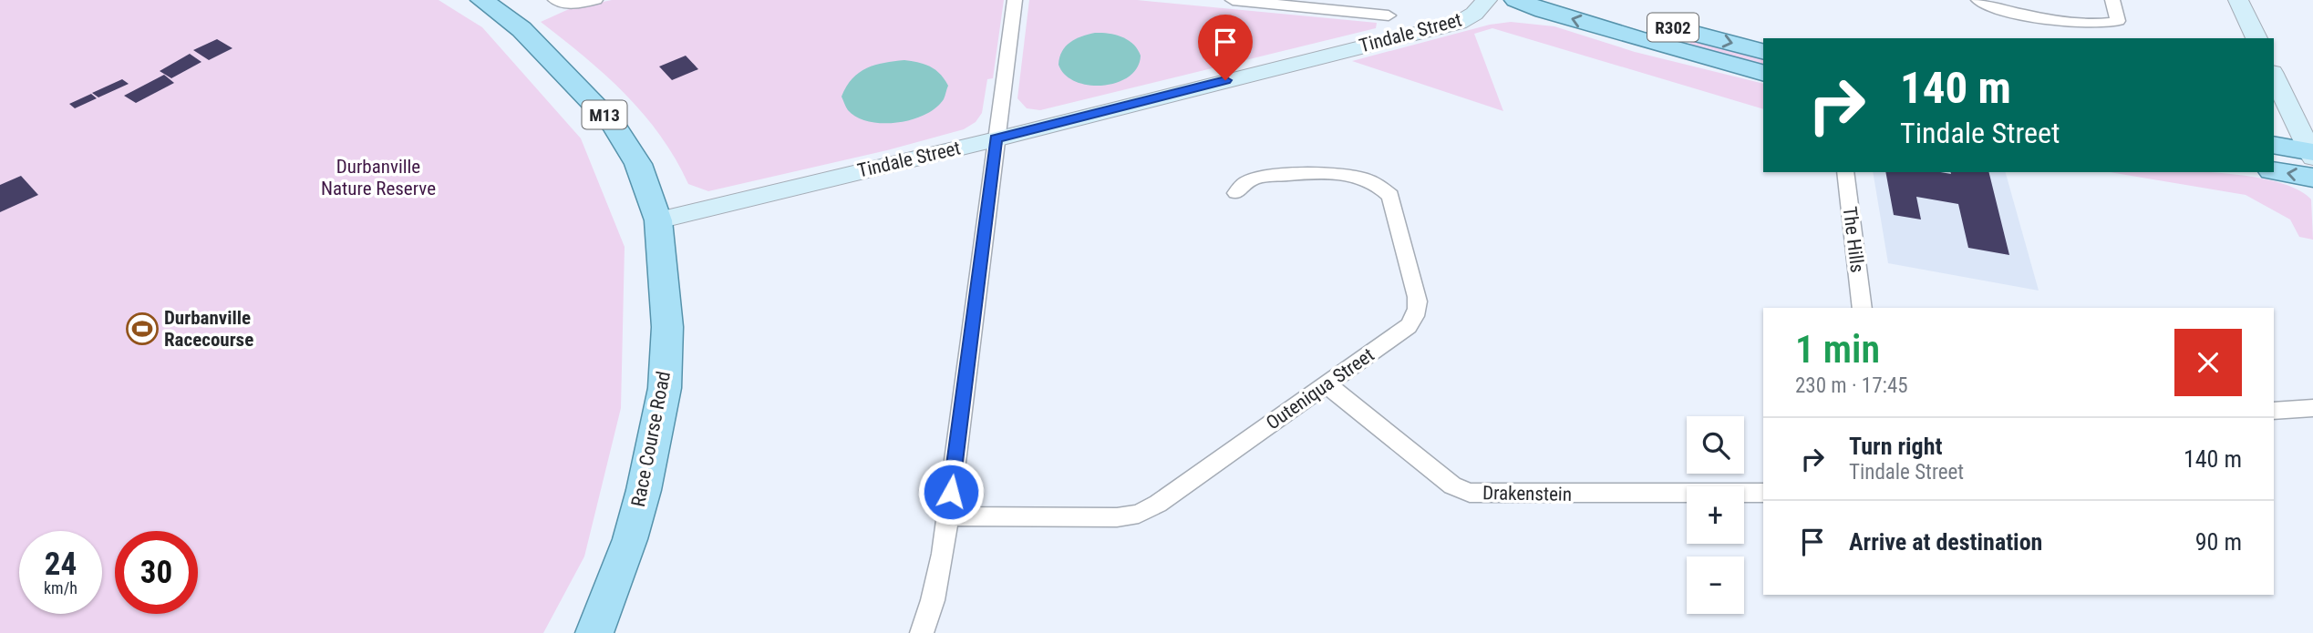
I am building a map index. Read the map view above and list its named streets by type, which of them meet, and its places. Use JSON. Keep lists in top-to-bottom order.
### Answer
{
  "streets": {
    "main road": [
      "R302",
      "Tindale Street",
      "M13",
      "Race Course Road"
    ],
    "street": ["The Hills", "Outeniqua Street", "Drakenstein"]
  },
  "crossings": [
    ["Tindale Street", "Race Course Road"],
    ["Outeniqua Street", "Drakenstein"]
  ],
  "parks": ["Durbanville Nature Reserve"],
  "places": {
    "sports": ["Durbanville Racecourse"]
  },
  "page": {
    "turn": ["140 m", "Tindale Street"],
    "heading": ["1 min", "230 m · 17:45"],
    "map_buttons": ["+", "−"],
    "list": [
      {
        "name": "Turn right",
        "note": "Tindale Street",
        "value": "140 m"
      },
      {
        "name": "Arrive at destination",
        "value": "90 m"
      }
    ],
    "speed": "24 km/h",
    "limit": "30"
  }
}
